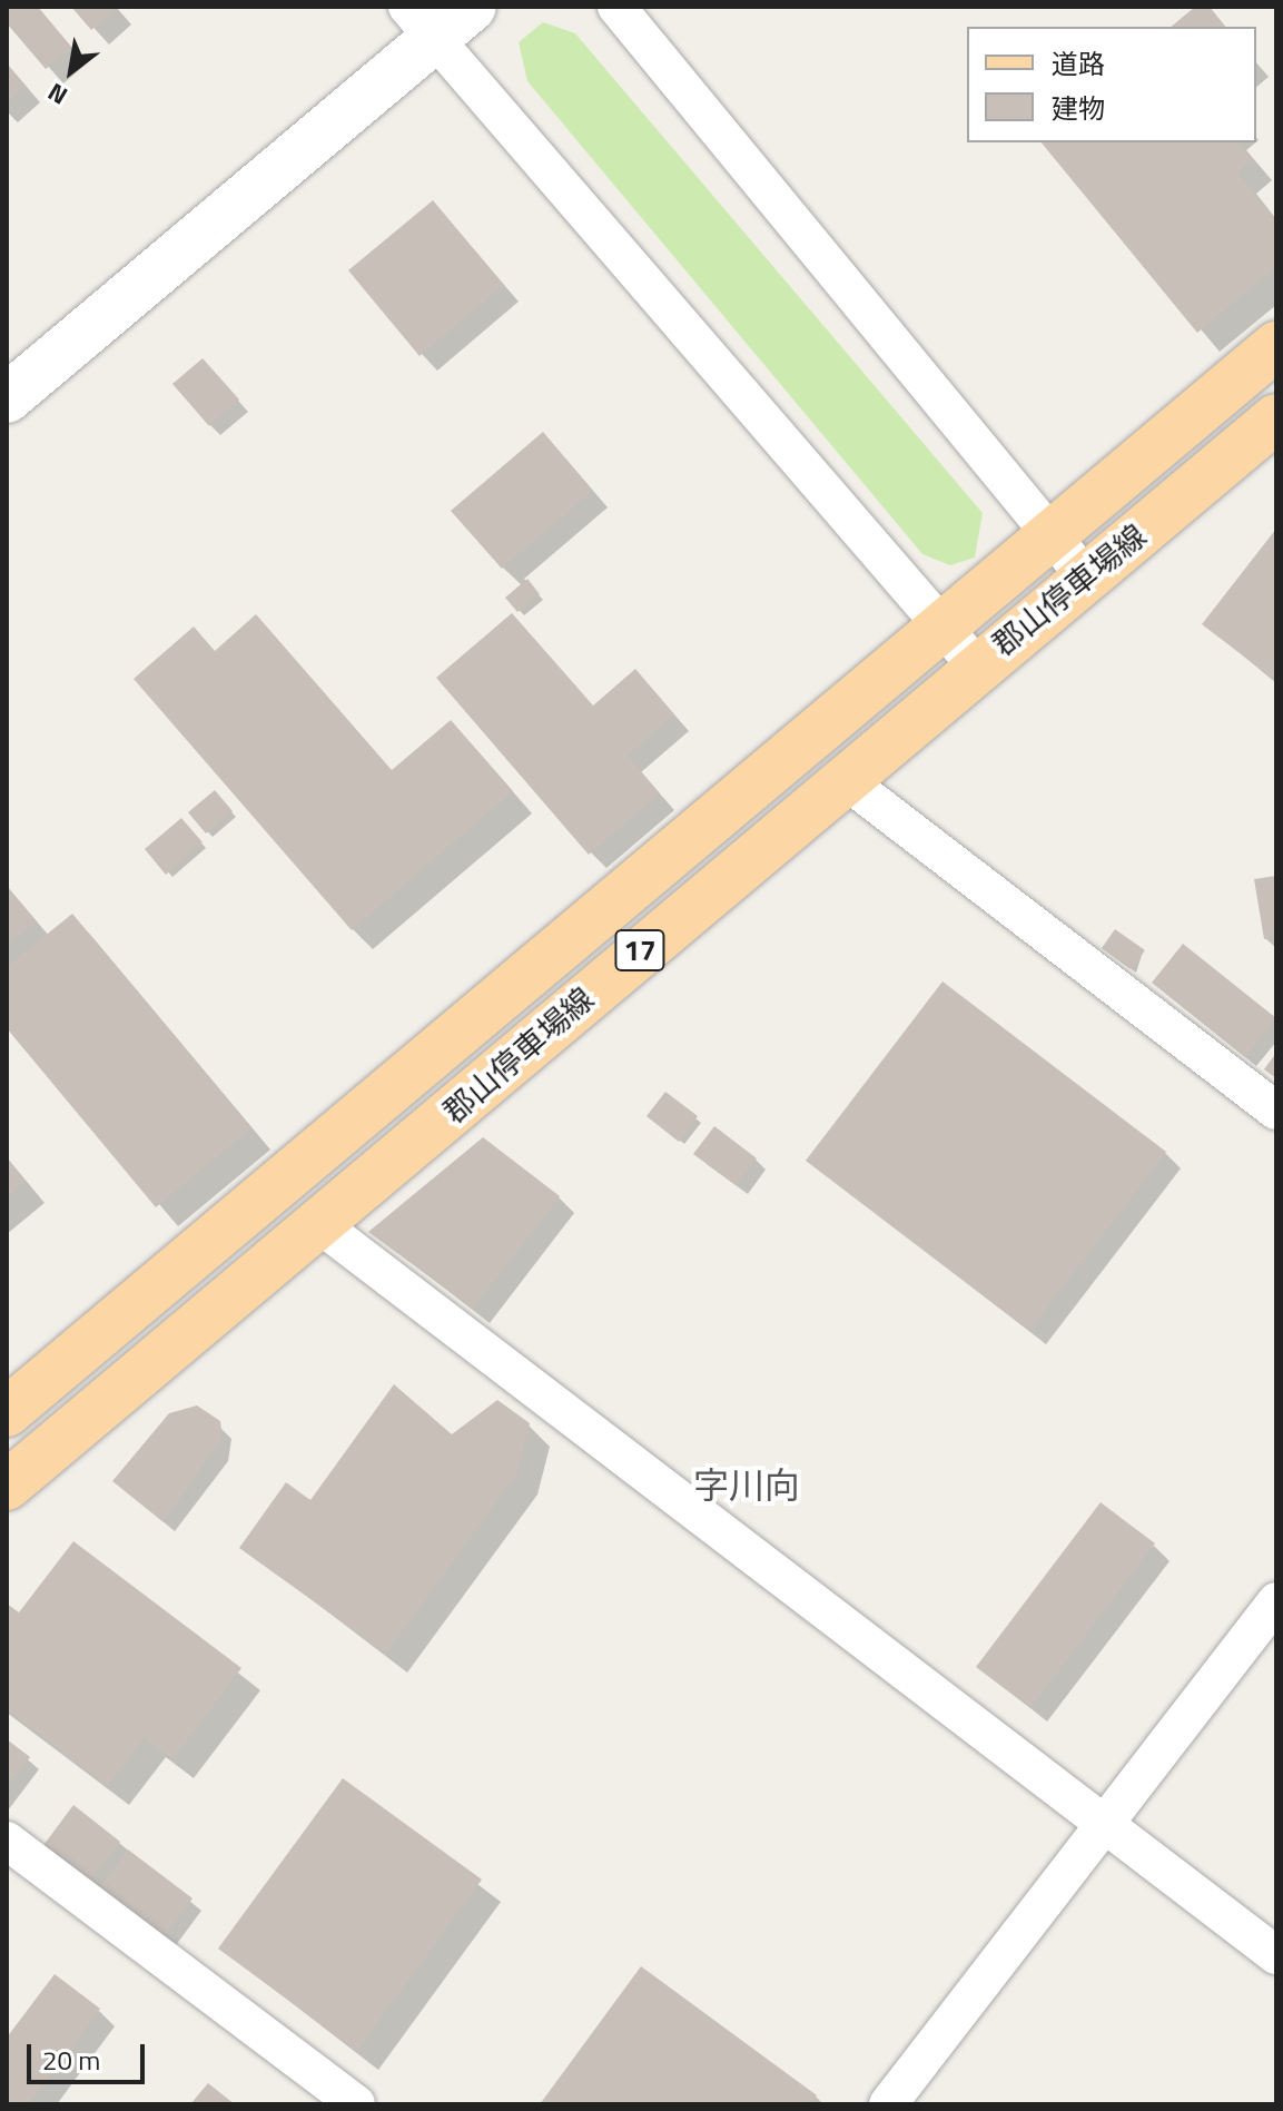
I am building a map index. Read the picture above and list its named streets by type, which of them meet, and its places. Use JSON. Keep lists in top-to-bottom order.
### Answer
{
  "streets": {
    "main road": ["郡山停車場線", "17"]
  },
  "districts": ["字川向"],
  "legend": ["道路", "建物"],
  "scale_bar": "20 m",
  "north": "bottom left"
}
